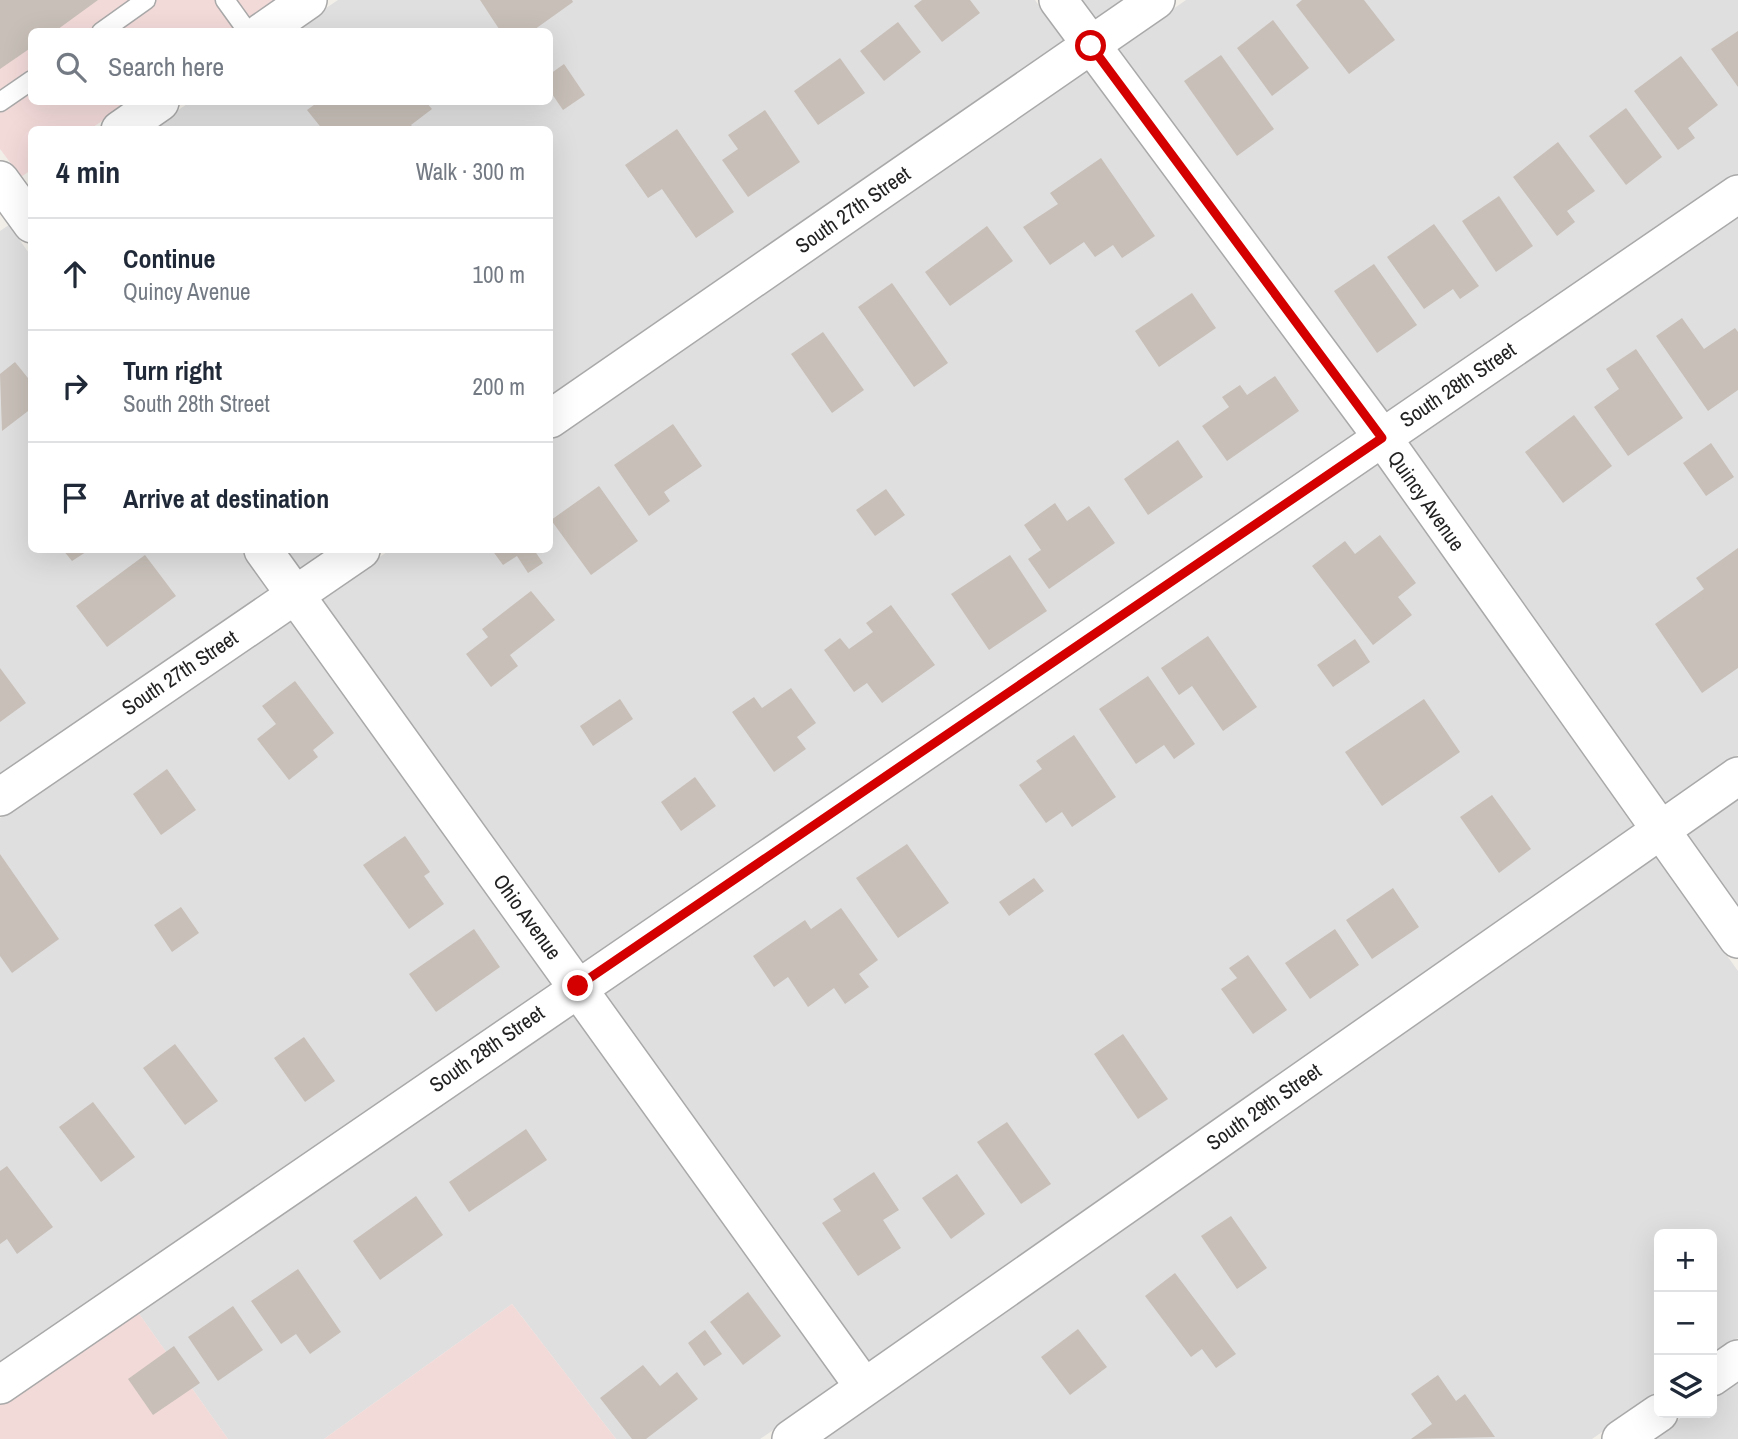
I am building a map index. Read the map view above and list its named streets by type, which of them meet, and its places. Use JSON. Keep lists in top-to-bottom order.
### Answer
{
  "streets": {
    "street": [
      "South 27th Street",
      "South 28th Street",
      "Quincy Avenue",
      "Ohio Avenue",
      "South 29th Street"
    ]
  },
  "crossings": [
    ["South 27th Street", "Quincy Avenue"],
    ["South 27th Street", "Ohio Avenue"],
    ["South 28th Street", "Quincy Avenue"],
    ["South 28th Street", "Ohio Avenue"],
    ["Quincy Avenue", "South 29th Street"],
    ["Ohio Avenue", "South 29th Street"]
  ],
  "page": {
    "search": "Search here",
    "heading": ["4 min", "Walk · 300 m"],
    "list": [
      ["Continue", "Quincy Avenue", "100 m"],
      ["Turn right", "South 28th Street", "200 m"],
      "Arrive at destination"
    ],
    "map_buttons": ["+", "−"]
  }
}
